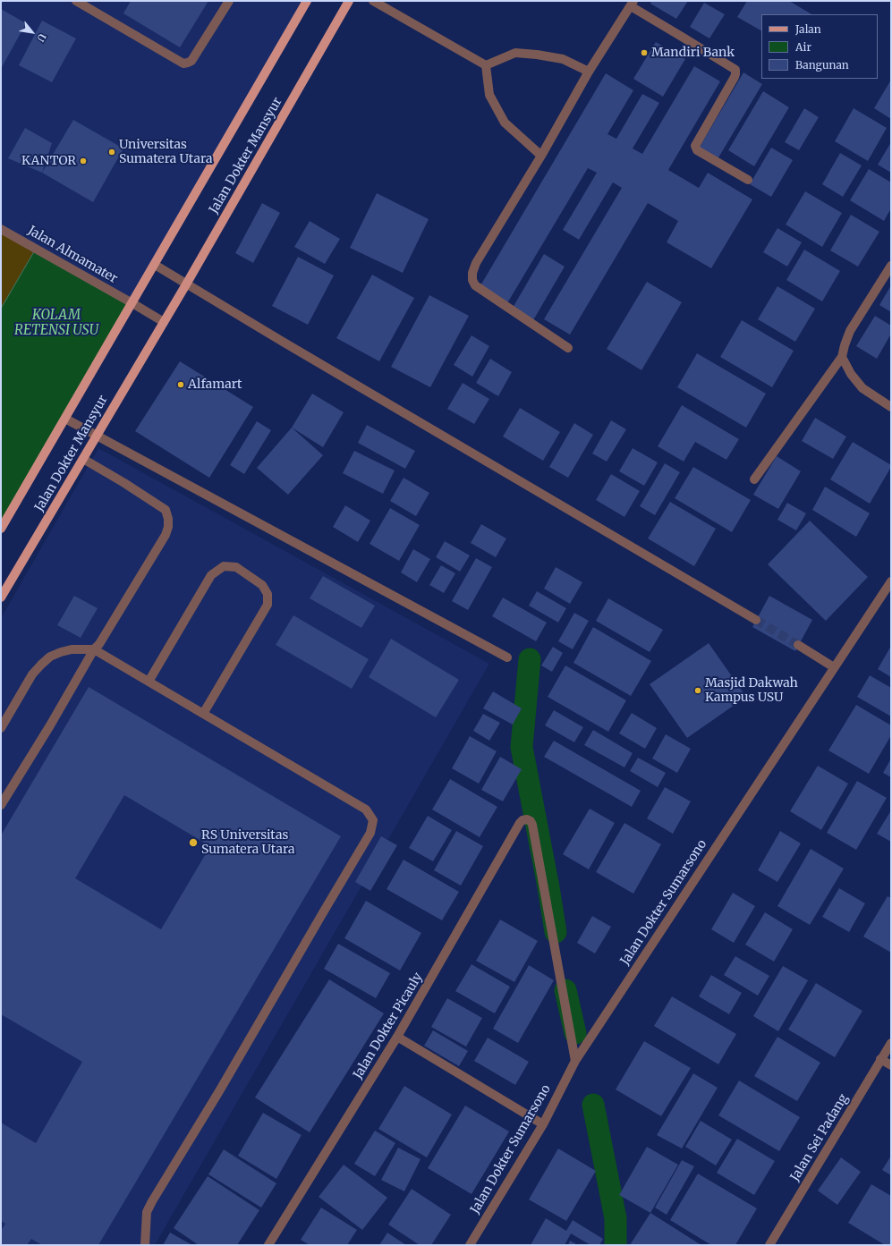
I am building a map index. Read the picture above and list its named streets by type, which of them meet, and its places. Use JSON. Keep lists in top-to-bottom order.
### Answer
{
  "streets": {
    "main road": ["Jalan Dokter Mansyur"],
    "street": [
      "Jalan Almamater",
      "Jalan Dokter Sumarsono",
      "Jalan Dokter Picauly",
      "Jalan Sei Padang"
    ]
  },
  "crossings": [
    ["Jalan Dokter Mansyur", "Jalan Almamater"],
    ["Jalan Dokter Sumarsono", "Jalan Dokter Picauly"]
  ],
  "water": ["KOLAM RETENSI USU"],
  "places": [
    "Mandiri Bank",
    "Universitas Sumatera Utara",
    "KANTOR",
    "Alfamart",
    "Masjid Dakwah Kampus USU",
    "RS Universitas Sumatera Utara"
  ],
  "legend": ["Jalan", "Air", "Bangunan"],
  "north": "bottom right"
}
